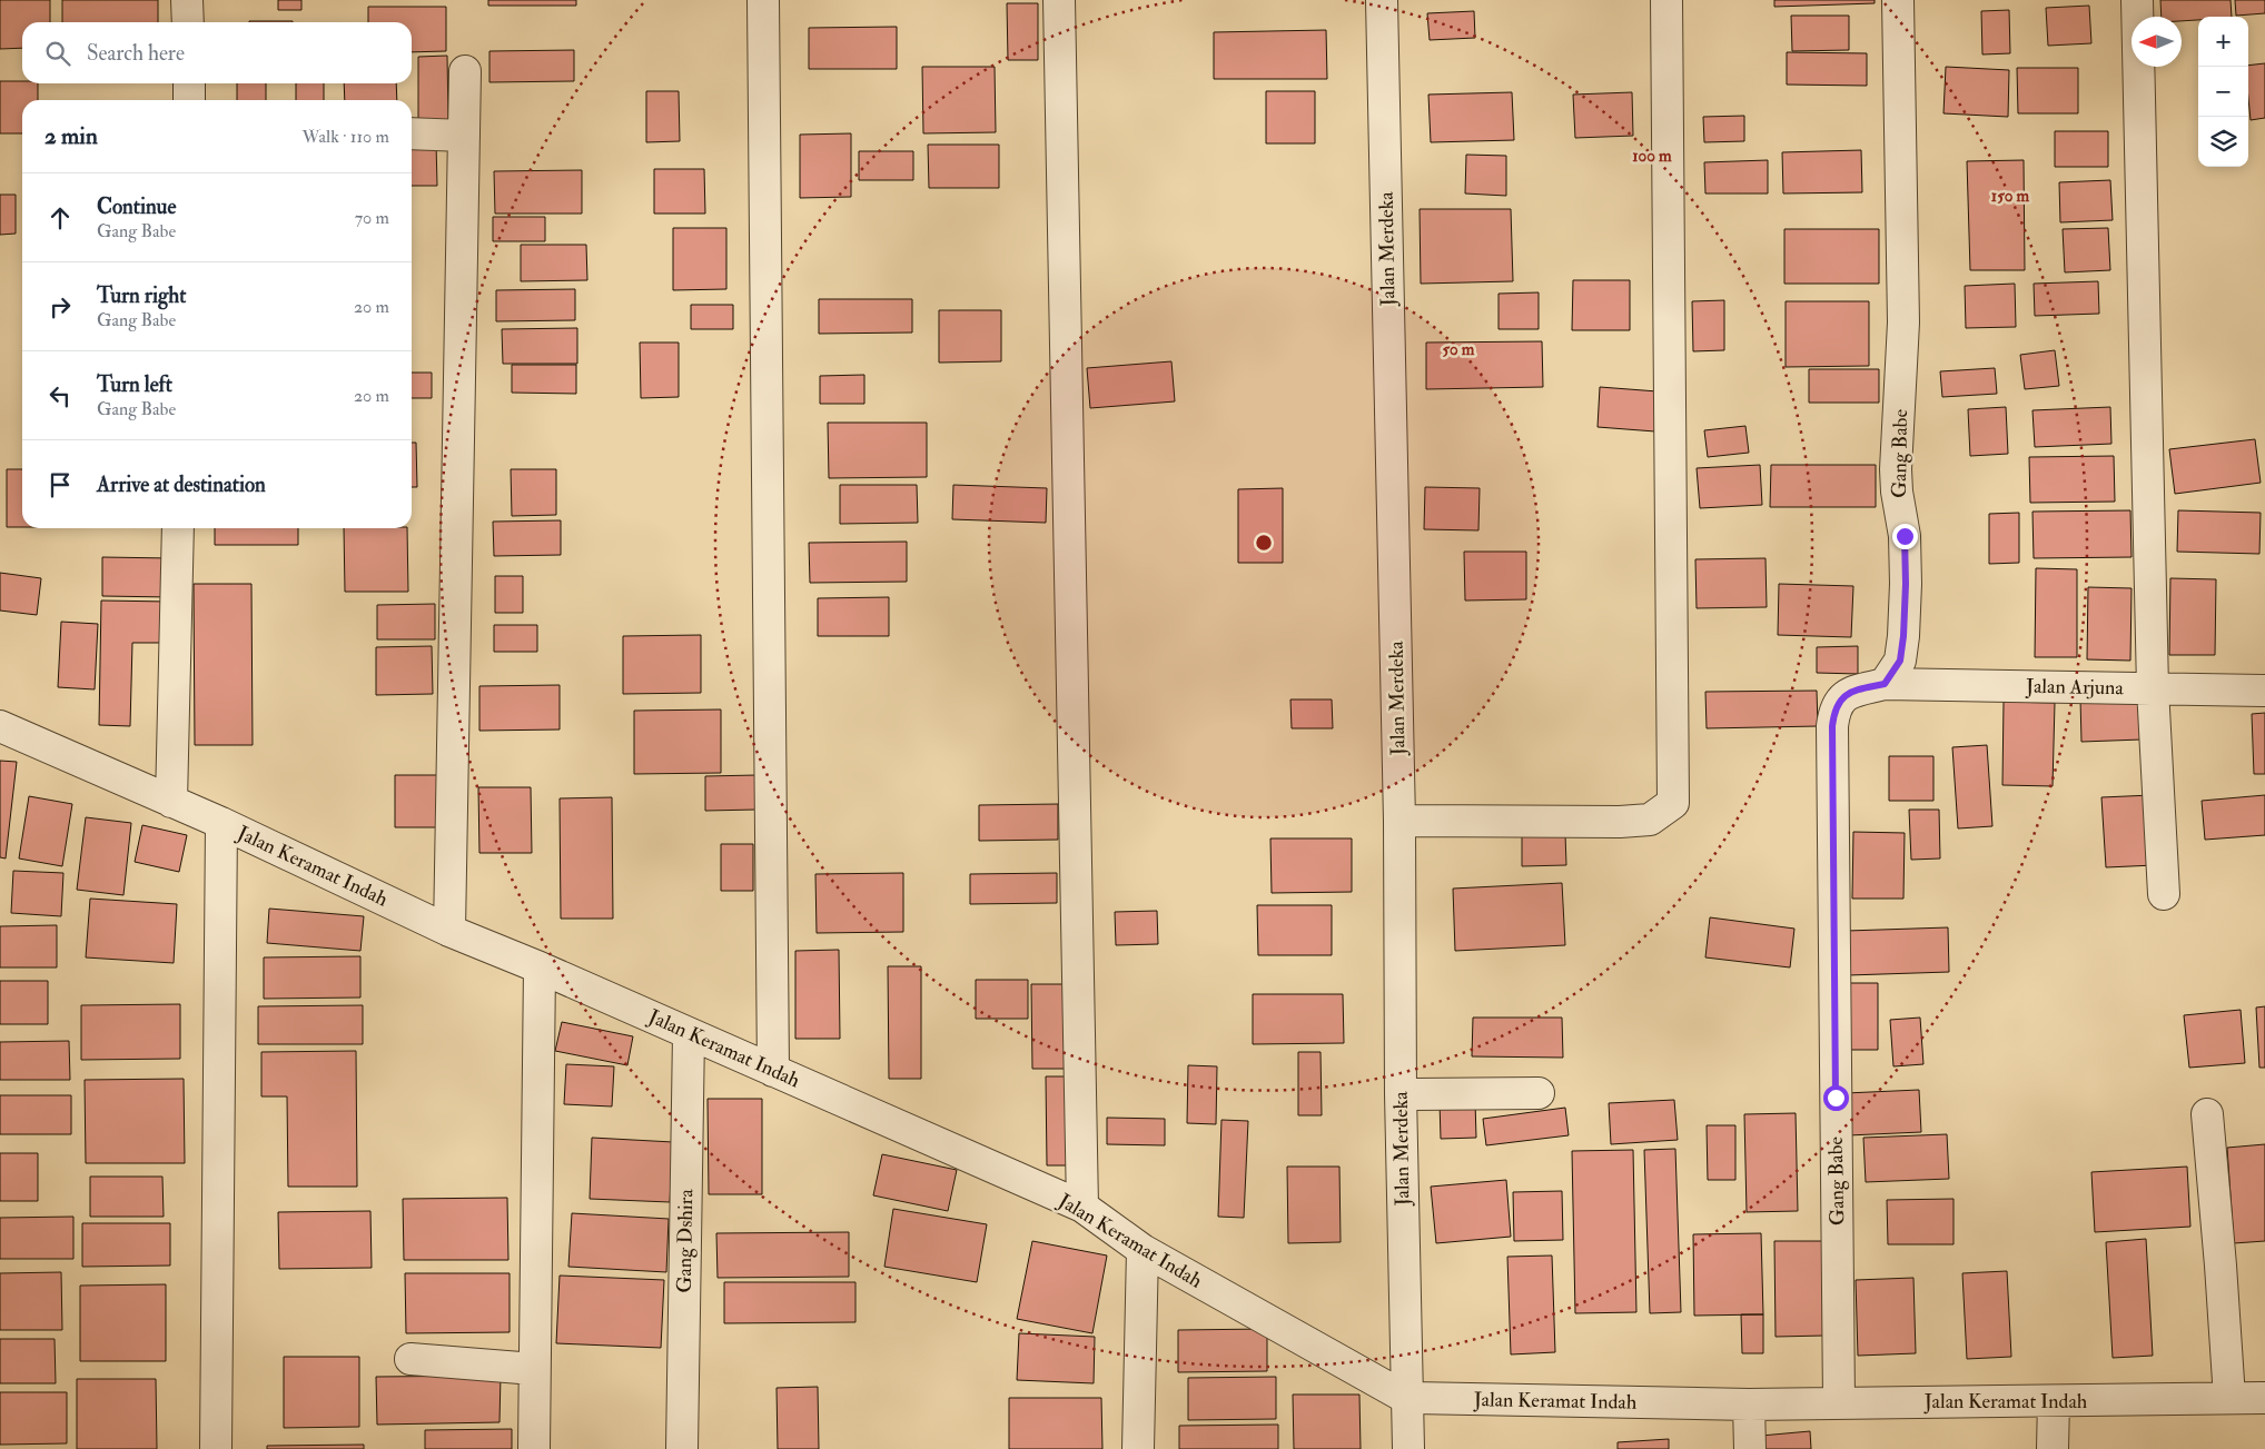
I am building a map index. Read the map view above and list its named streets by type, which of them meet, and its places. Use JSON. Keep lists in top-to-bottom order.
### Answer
{
  "streets": {
    "street": [
      "Jalan Merdeka",
      "Gang Babe",
      "Jalan Arjuna",
      "Jalan Keramat Indah",
      "Gang Dshira"
    ]
  },
  "crossings": [
    ["Jalan Merdeka", "Jalan Keramat Indah"],
    ["Gang Babe", "Jalan Arjuna"],
    ["Gang Babe", "Jalan Keramat Indah"],
    ["Jalan Keramat Indah", "Gang Dshira"]
  ],
  "north": "left",
  "page": {
    "map_buttons": ["+", "−"],
    "search": "Search here",
    "heading": ["2 min", "Walk · 110 m"],
    "list": [
      ["Continue", "Gang Babe", "70 m"],
      ["Turn right", "Gang Babe", "20 m"],
      ["Turn left", "Gang Babe", "20 m"],
      "Arrive at destination"
    ]
  },
  "rings": ["100 m", "150 m", "50 m"]
}
